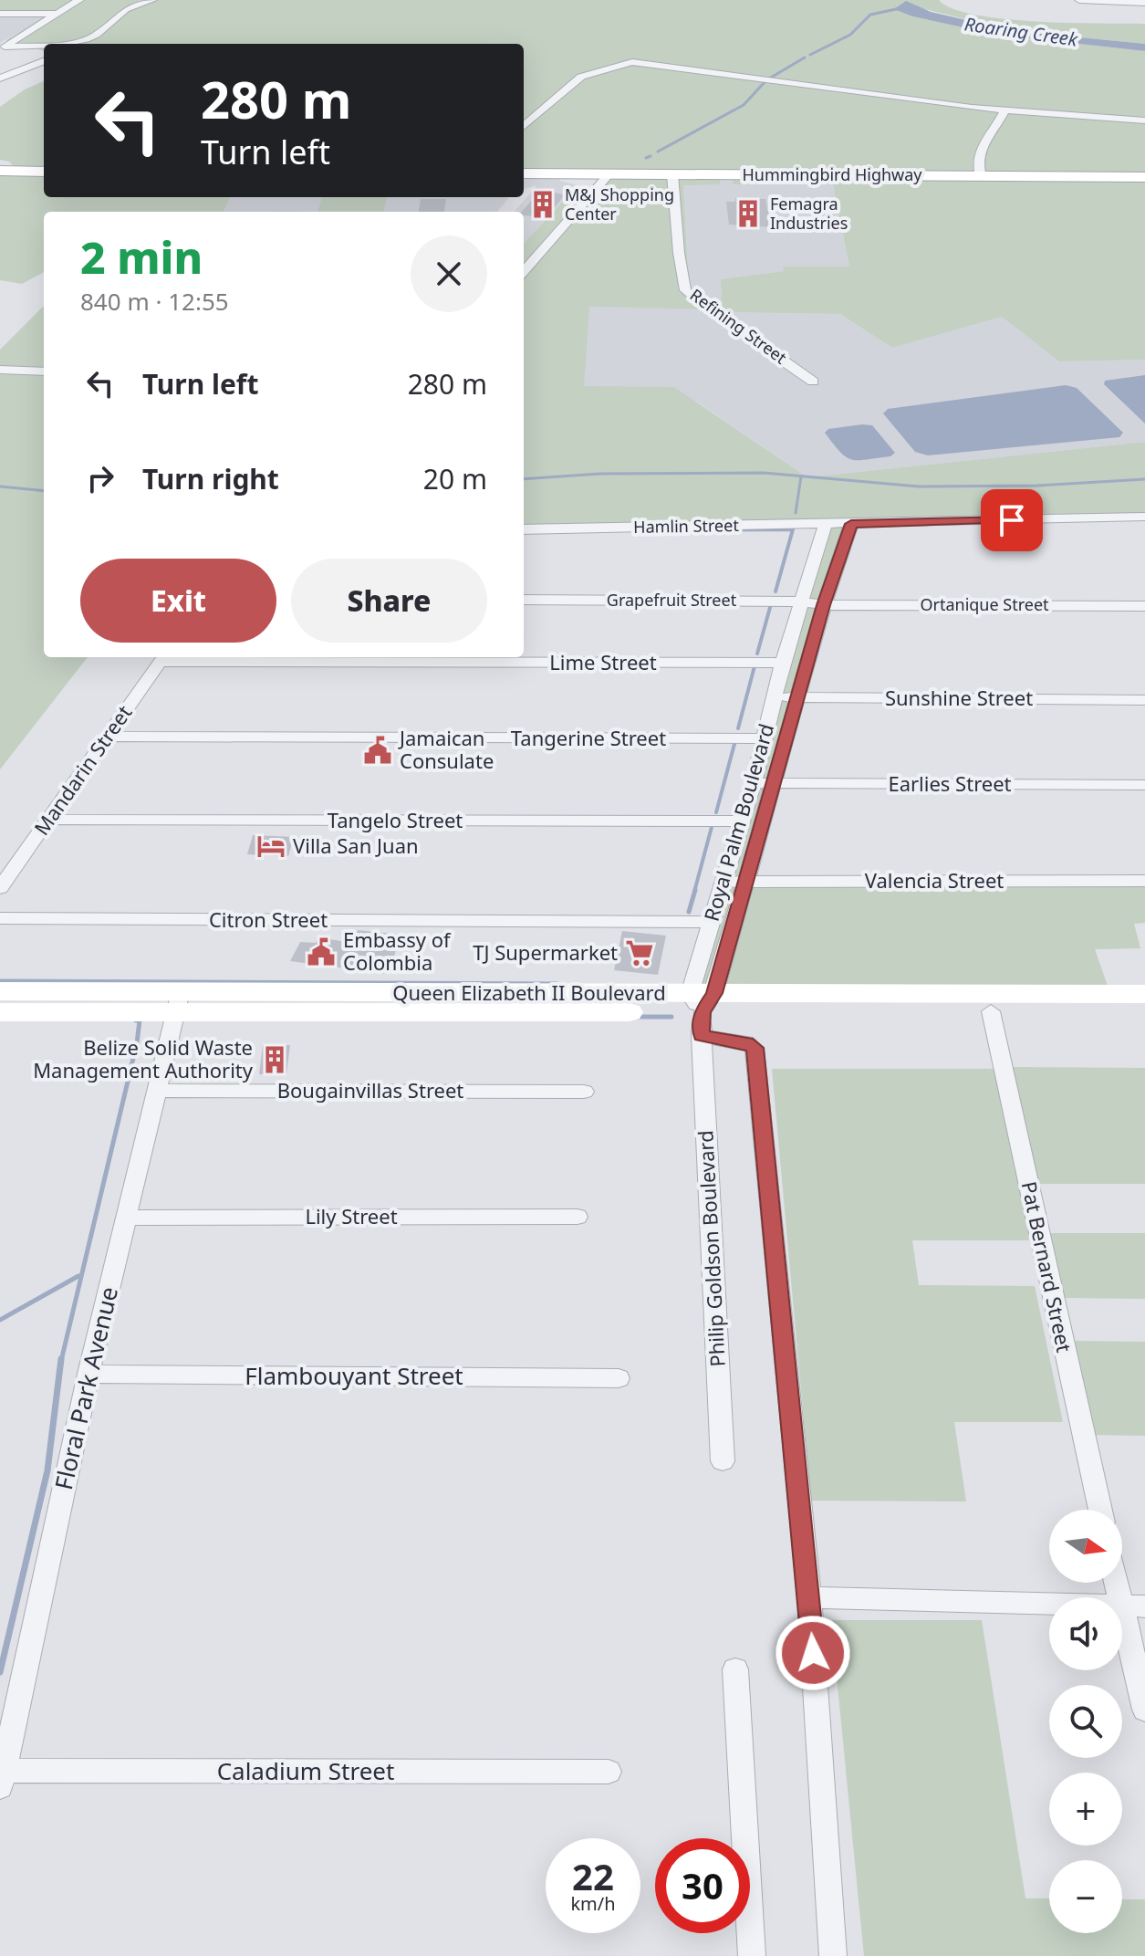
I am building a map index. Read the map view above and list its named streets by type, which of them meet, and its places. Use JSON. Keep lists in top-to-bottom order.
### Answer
{
  "streets": {
    "main road": ["Hummingbird Highway"],
    "street": [
      "Refining Street",
      "Hamlin Street",
      "Grapefruit Street",
      "Ortanique Street",
      "Lime Street",
      "Sunshine Street",
      "Tangerine Street",
      "Mandarin Street",
      "Earlies Street",
      "Tangelo Street",
      "Royal Palm Boulevard",
      "Valencia Street",
      "Citron Street",
      "Queen Elizabeth II Boulevard",
      "Bougainvillas Street",
      "Lily Street",
      "Philip Goldson Boulevard",
      "Pat Bernard Street",
      "Flambouyant Street",
      "Floral Park Avenue",
      "Caladium Street"
    ]
  },
  "crossings": [
    ["Hummingbird Highway", "Refining Street"],
    ["Hamlin Street", "Royal Palm Boulevard"],
    ["Grapefruit Street", "Ortanique Street"],
    ["Grapefruit Street", "Royal Palm Boulevard"],
    ["Ortanique Street", "Royal Palm Boulevard"],
    ["Lime Street", "Mandarin Street"],
    ["Lime Street", "Royal Palm Boulevard"],
    ["Sunshine Street", "Royal Palm Boulevard"],
    ["Tangerine Street", "Mandarin Street"],
    ["Tangerine Street", "Royal Palm Boulevard"],
    ["Mandarin Street", "Tangelo Street"],
    ["Earlies Street", "Royal Palm Boulevard"],
    ["Tangelo Street", "Royal Palm Boulevard"],
    ["Royal Palm Boulevard", "Valencia Street"],
    ["Royal Palm Boulevard", "Citron Street"],
    ["Royal Palm Boulevard", "Queen Elizabeth II Boulevard"],
    ["Royal Palm Boulevard", "Philip Goldson Boulevard"],
    ["Queen Elizabeth II Boulevard", "Philip Goldson Boulevard"],
    ["Queen Elizabeth II Boulevard", "Pat Bernard Street"],
    ["Queen Elizabeth II Boulevard", "Floral Park Avenue"],
    ["Bougainvillas Street", "Floral Park Avenue"],
    ["Lily Street", "Floral Park Avenue"],
    ["Flambouyant Street", "Floral Park Avenue"],
    ["Floral Park Avenue", "Caladium Street"]
  ],
  "water": ["Roaring Creek"],
  "places": {
    "building": ["M&J Shopping Center", "Femagra Industries", "Belize Solid Waste Management Authority"],
    "public building": ["Jamaican Consulate", "Embassy of Colombia"],
    "hotel": ["Villa San Juan"],
    "supermarket": ["TJ Supermarket"]
  },
  "north": "right",
  "page": {
    "turn": ["280 m", "Turn left"],
    "heading": ["2 min", "840 m · 12:55"],
    "list": [
      {
        "name": "Turn left",
        "value": "280 m"
      },
      {
        "name": "Turn right",
        "value": "20 m"
      }
    ],
    "buttons": ["Exit", "Share"],
    "map_buttons": ["+", "−"],
    "speed": "22 km/h",
    "limit": "30"
  }
}
